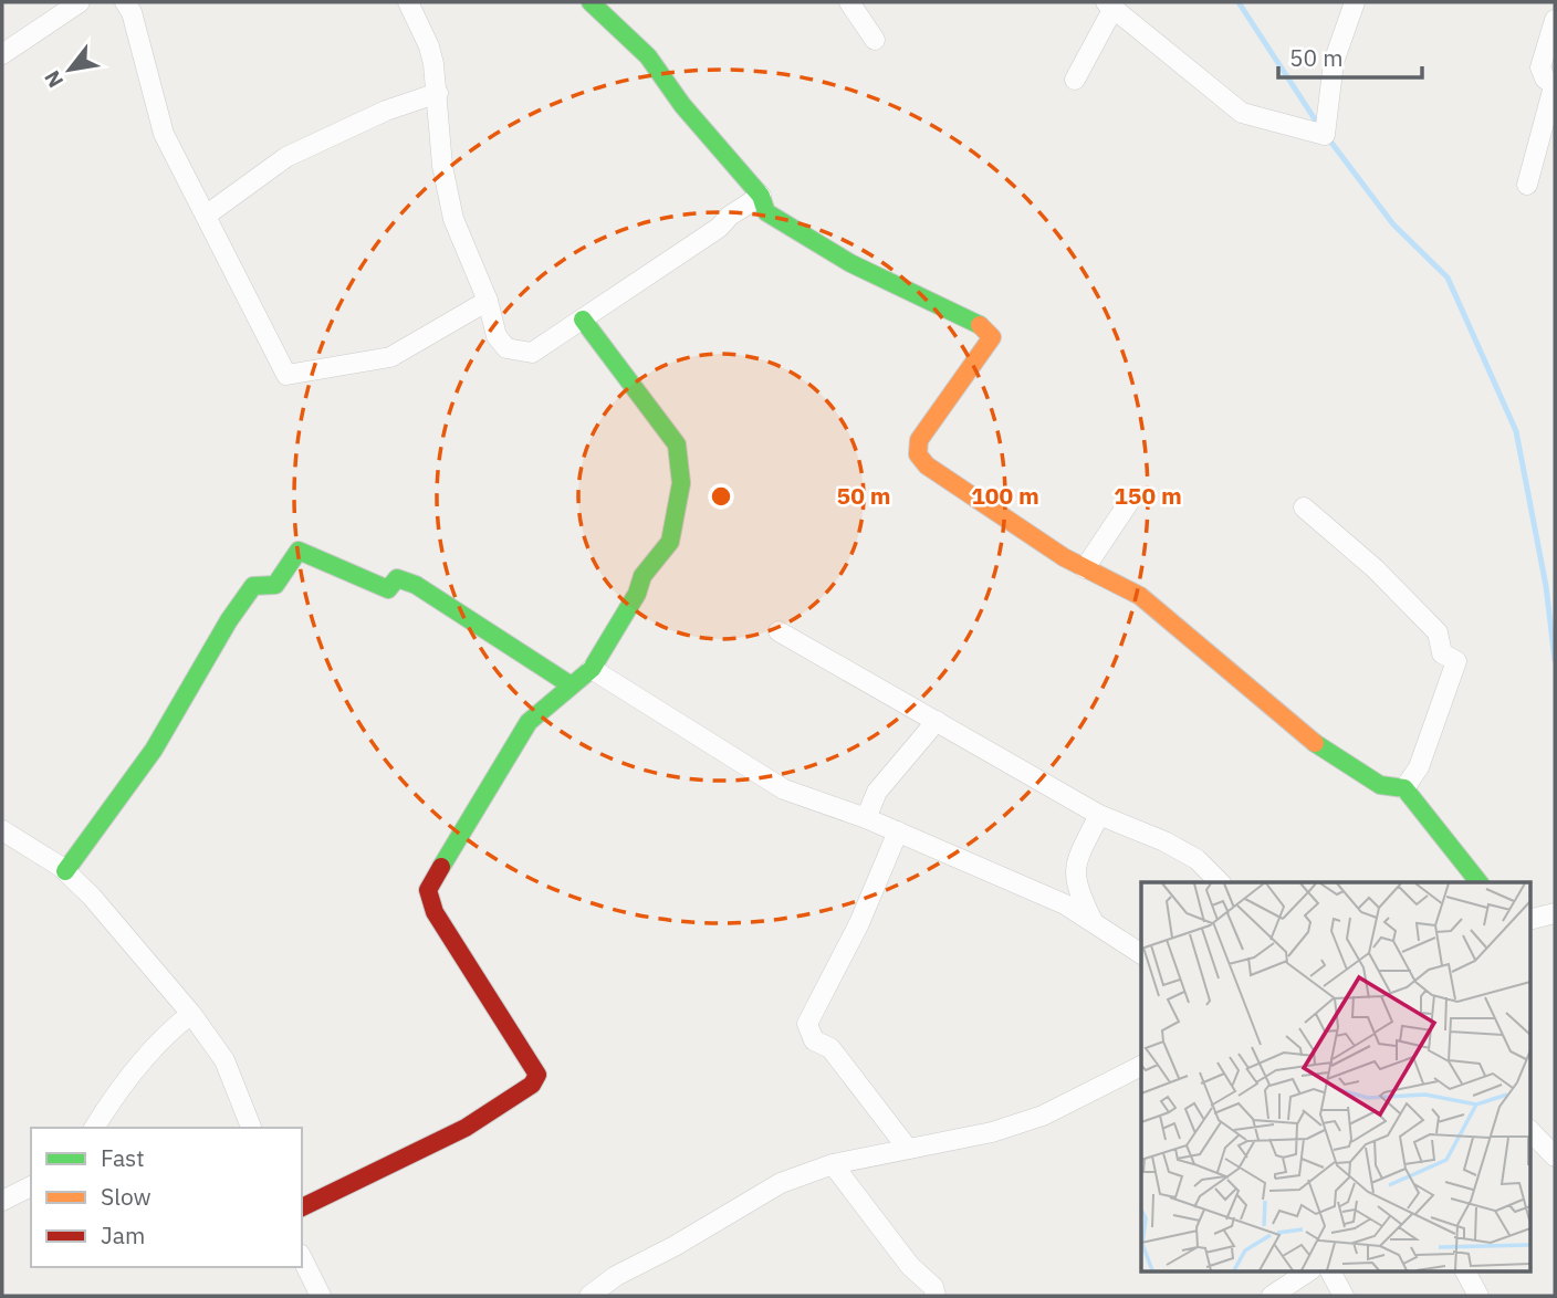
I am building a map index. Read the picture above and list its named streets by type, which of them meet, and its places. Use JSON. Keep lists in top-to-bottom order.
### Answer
{
  "legend": ["Fast", "Slow", "Jam"],
  "scale_bar": "50 m",
  "north": "bottom left",
  "rings": ["50 m", "100 m", "150 m"]
}
